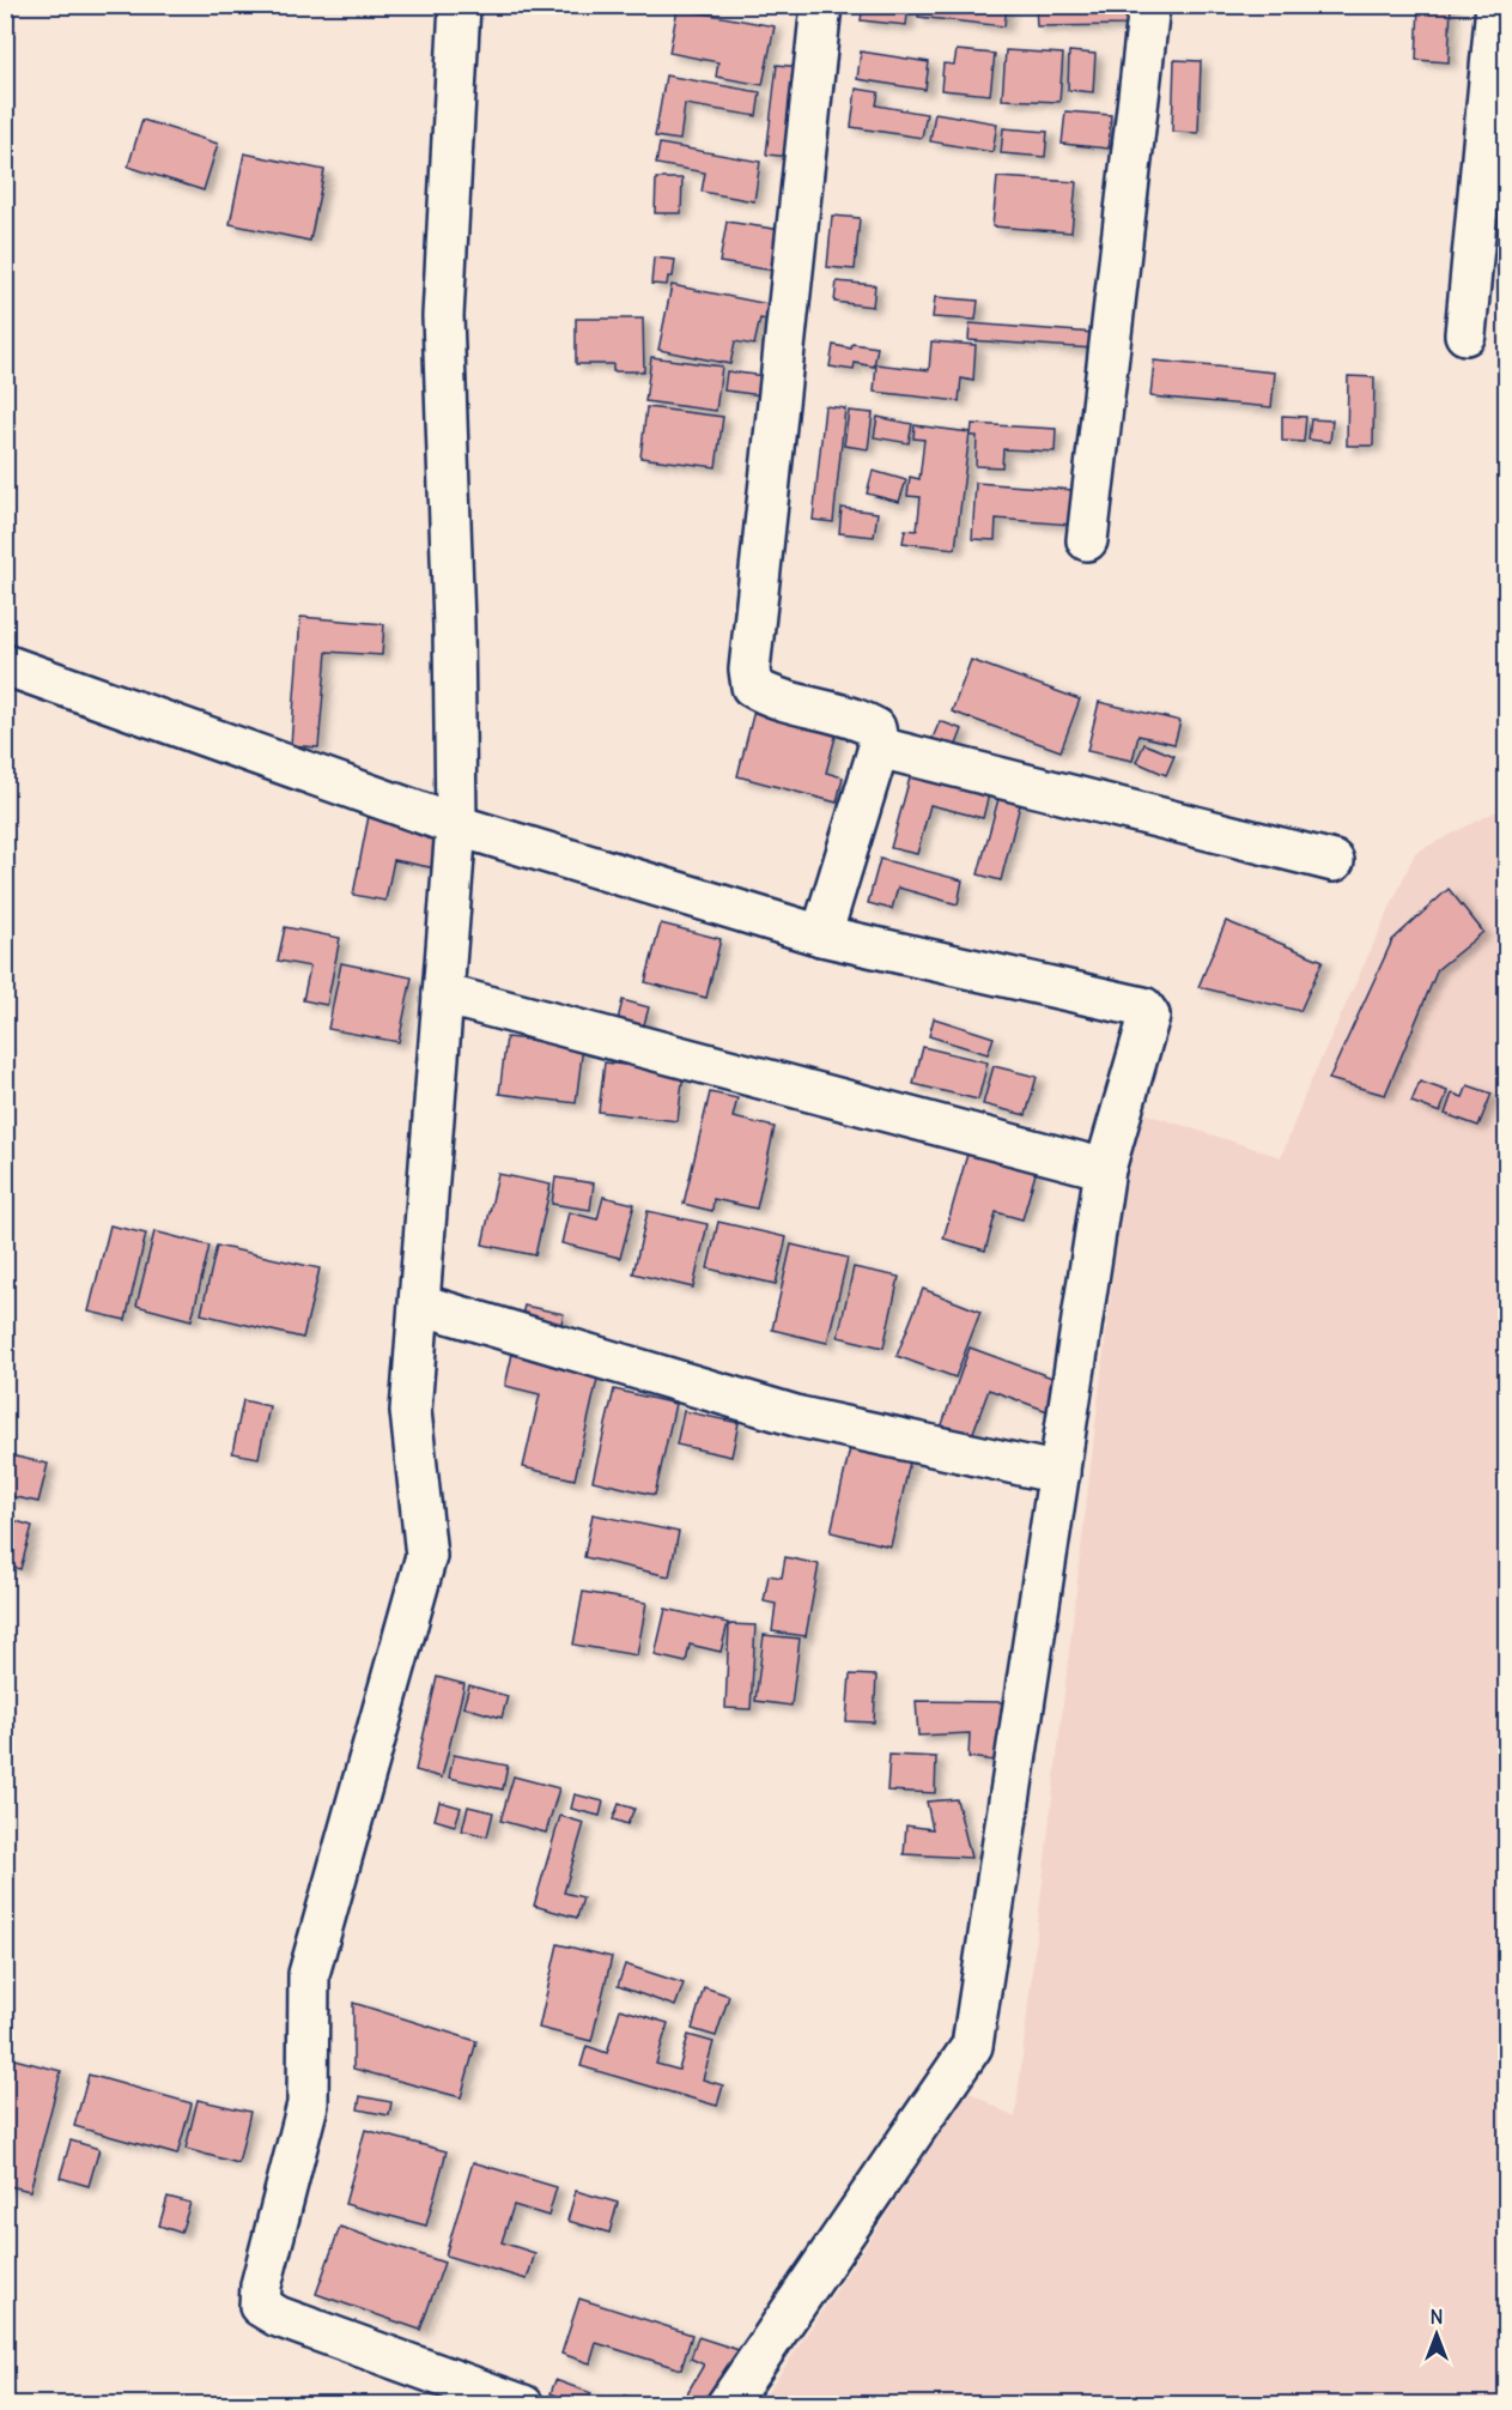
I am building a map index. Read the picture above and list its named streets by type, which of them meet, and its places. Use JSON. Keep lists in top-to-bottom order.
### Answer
{
  "north": "top"
}
